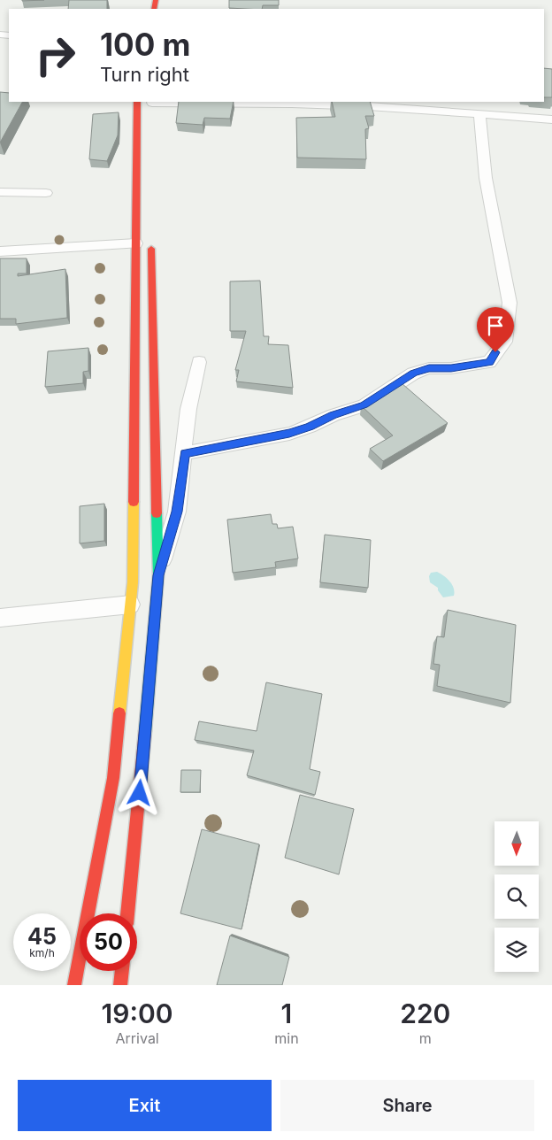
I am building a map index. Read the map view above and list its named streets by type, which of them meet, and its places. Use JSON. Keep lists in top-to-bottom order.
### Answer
{
  "north": "bottom",
  "page": {
    "turn": ["100 m", "Turn right"],
    "speed": "45 km/h",
    "limit": "50",
    "eta": [
      "19:00",
      "Arrival",
      "1",
      "min",
      "220",
      "m"
    ],
    "buttons": ["Exit", "Share"]
  }
}
